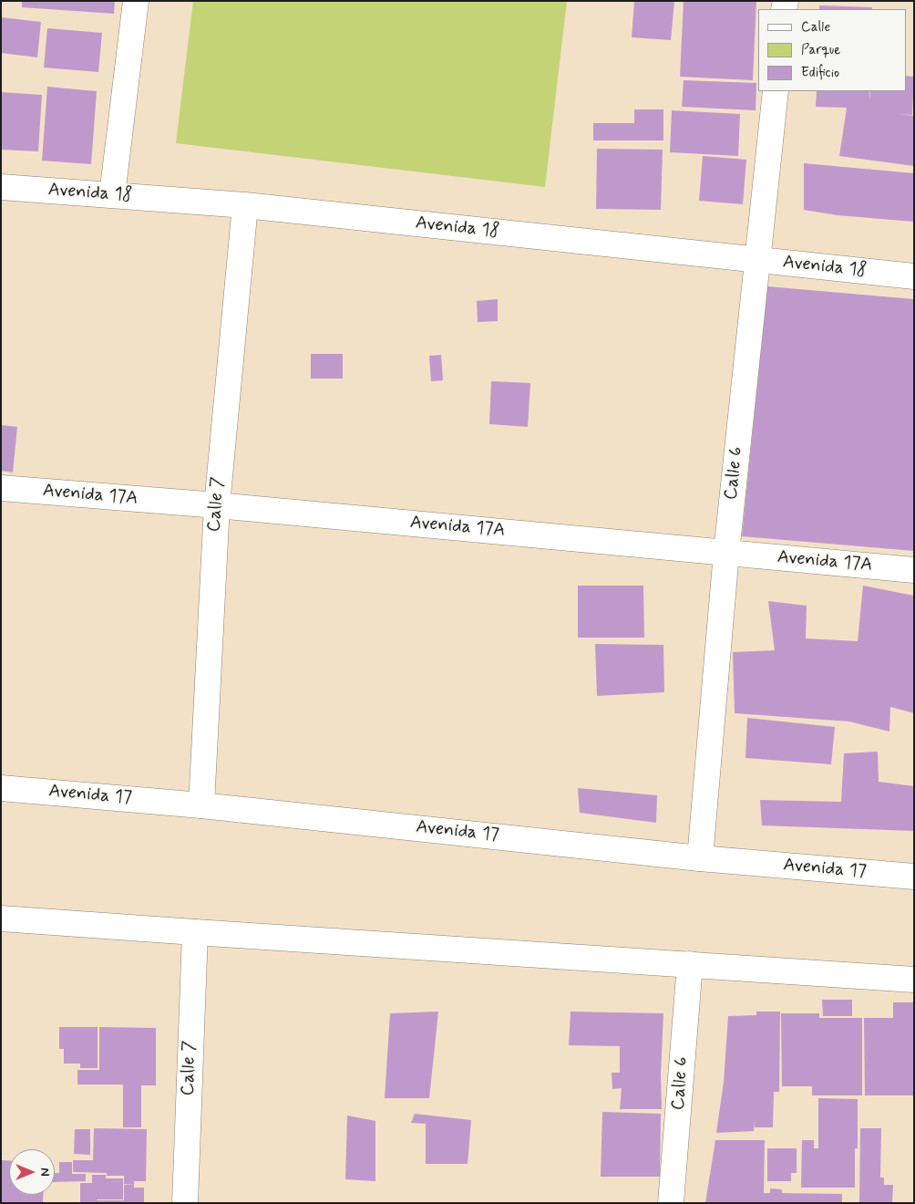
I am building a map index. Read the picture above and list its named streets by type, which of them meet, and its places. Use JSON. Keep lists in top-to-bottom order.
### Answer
{
  "streets": {
    "street": [
      "Avenida 18",
      "Calle 6",
      "Avenida 17A",
      "Calle 7",
      "Avenida 17"
    ]
  },
  "crossings": [
    ["Avenida 18", "Calle 6"],
    ["Avenida 18", "Calle 7"],
    ["Calle 6", "Avenida 17A"],
    ["Calle 6", "Avenida 17"],
    ["Avenida 17A", "Calle 7"],
    ["Calle 7", "Avenida 17"]
  ],
  "legend": ["Calle", "Parque", "Edificio"],
  "north": "right"
}
